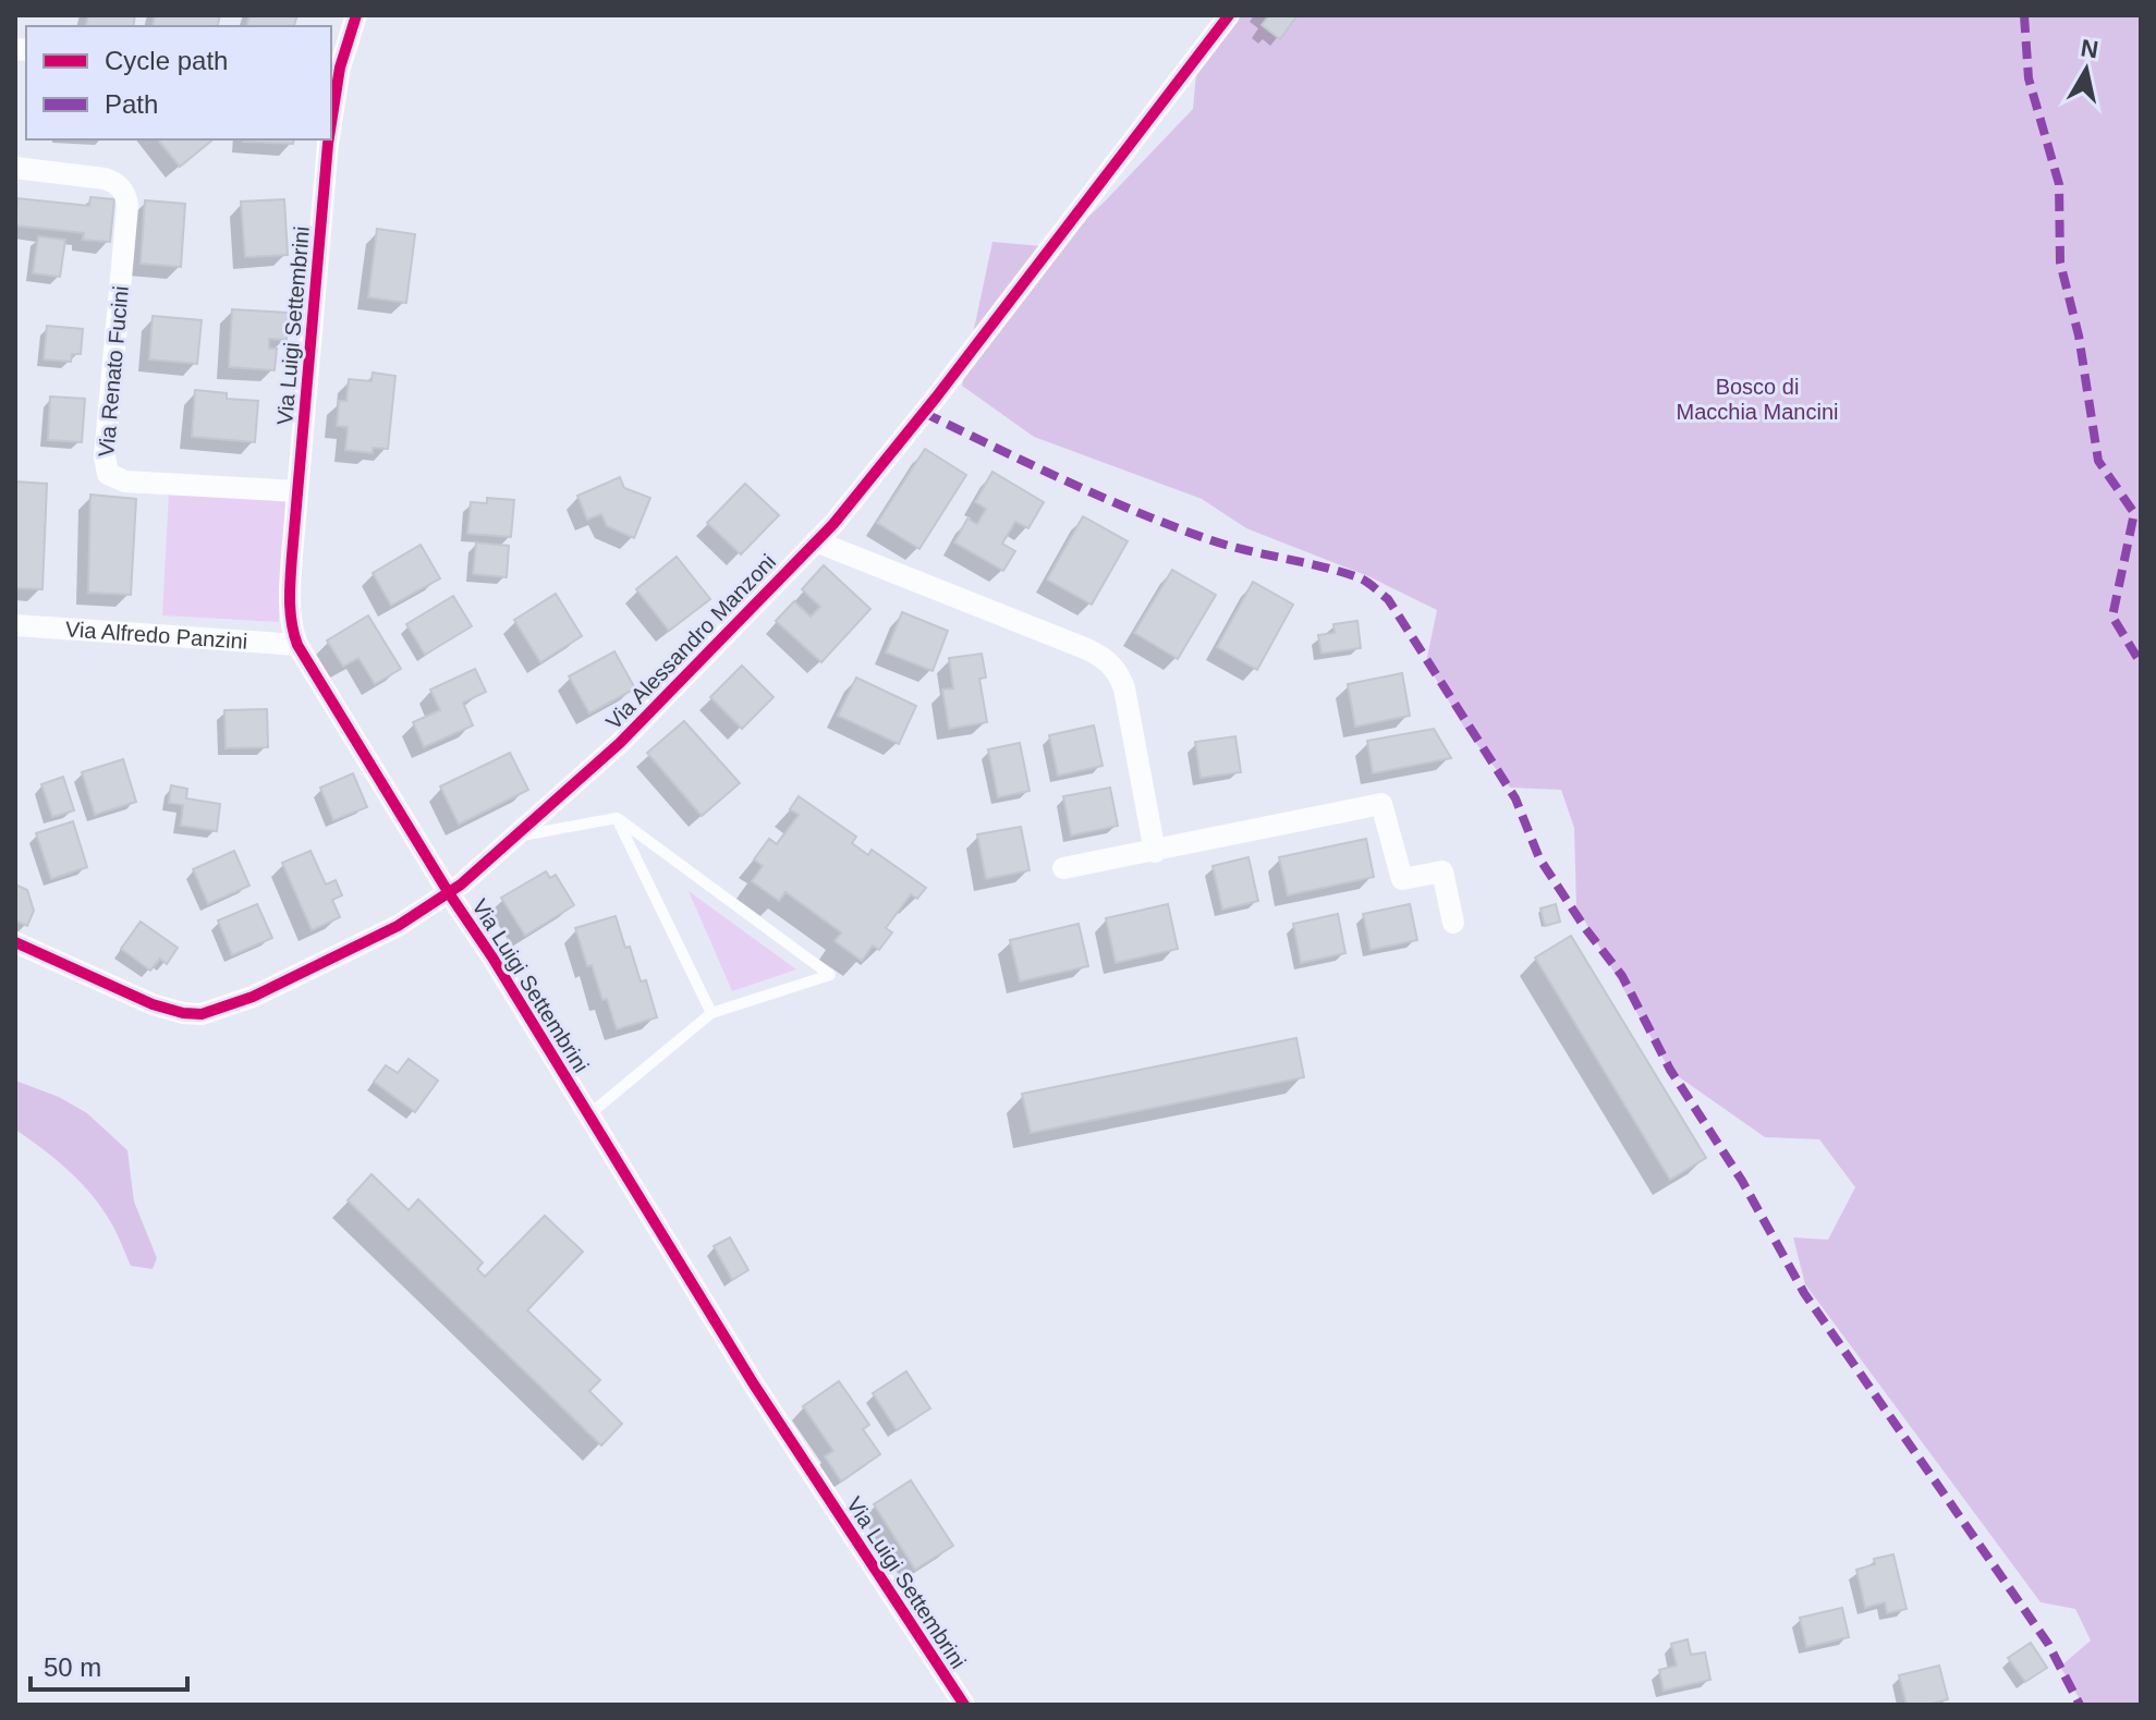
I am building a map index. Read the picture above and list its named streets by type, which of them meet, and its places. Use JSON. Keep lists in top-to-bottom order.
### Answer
{
  "streets": {
    "street": [
      "Via Luigi Settembrini",
      "Via Renato Fucini",
      "Via Alfredo Panzini",
      "Via Alessandro Manzoni"
    ]
  },
  "crossings": [
    ["Via Luigi Settembrini", "Via Renato Fucini"],
    ["Via Luigi Settembrini", "Via Alfredo Panzini"],
    ["Via Luigi Settembrini", "Via Alessandro Manzoni"]
  ],
  "parks": ["Bosco di Macchia Mancini"],
  "legend": ["Cycle path", "Path"],
  "scale_bar": "50 m",
  "north": "top"
}
